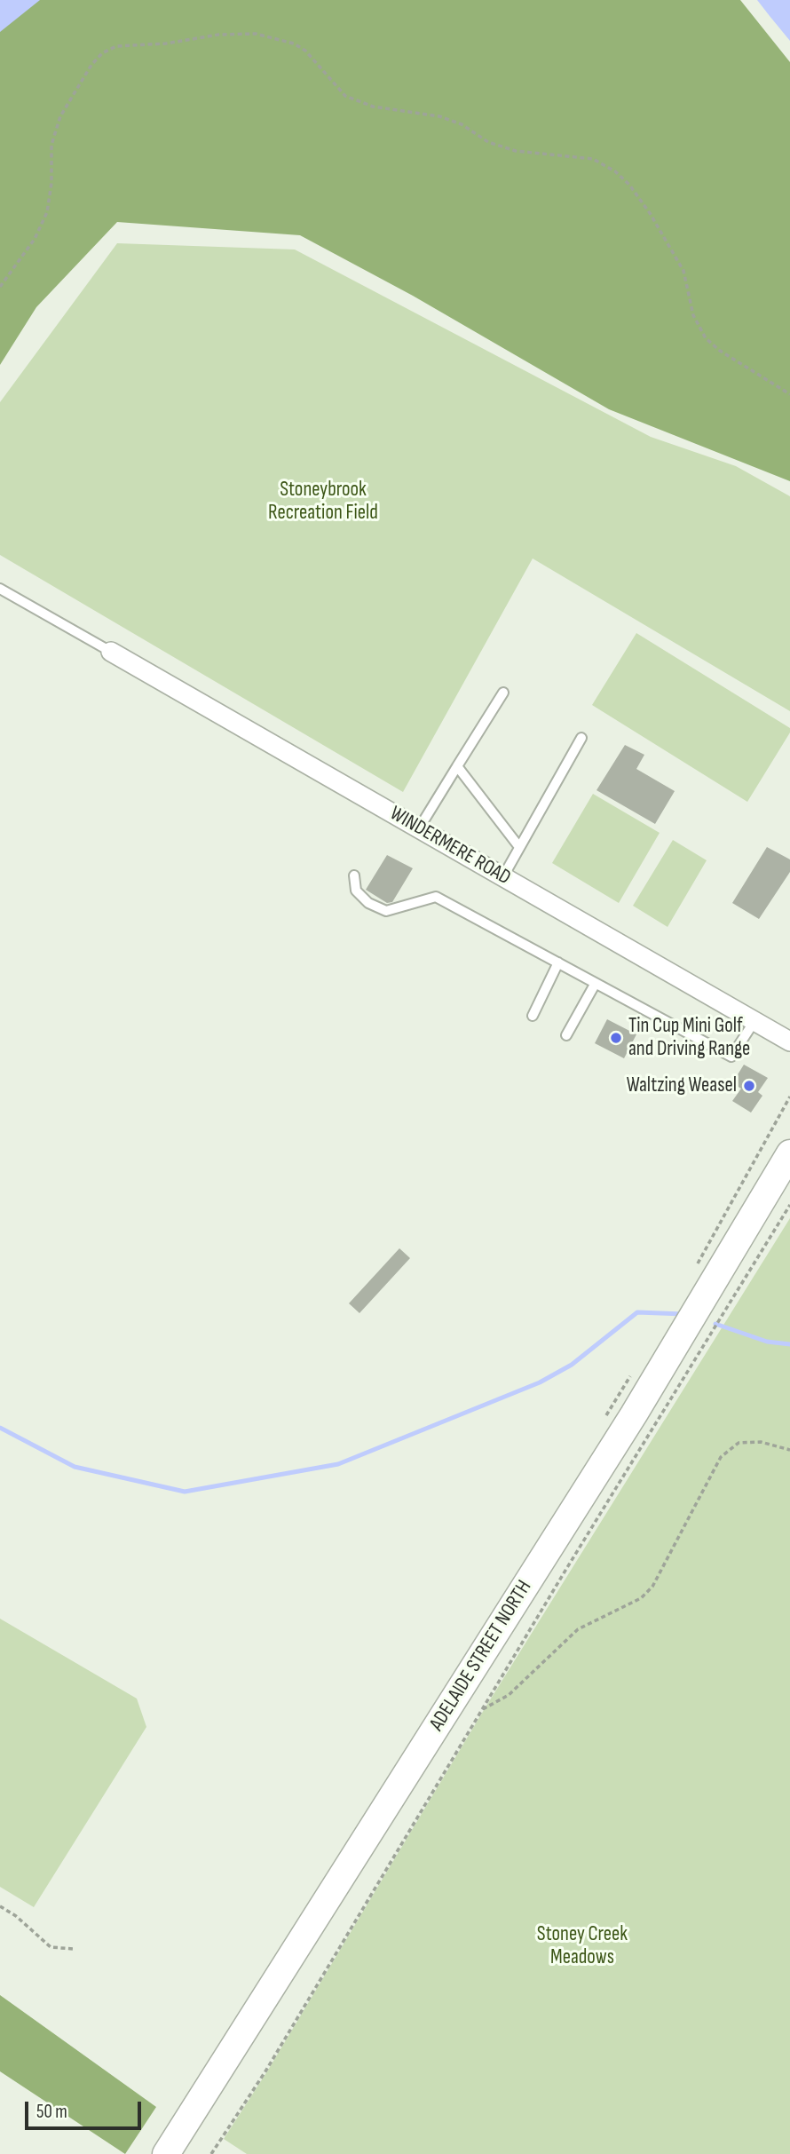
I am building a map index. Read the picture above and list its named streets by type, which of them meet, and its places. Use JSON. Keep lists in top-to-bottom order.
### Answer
{
  "streets": {
    "main road": ["ADELAIDE STREET NORTH"],
    "street": ["WINDERMERE ROAD"]
  },
  "parks": ["Stoneybrook Recreation Field", "Stoney Creek Meadows"],
  "places": ["Tin Cup Mini Golf and Driving Range", "Waltzing Weasel"],
  "scale_bar": "50 m"
}
